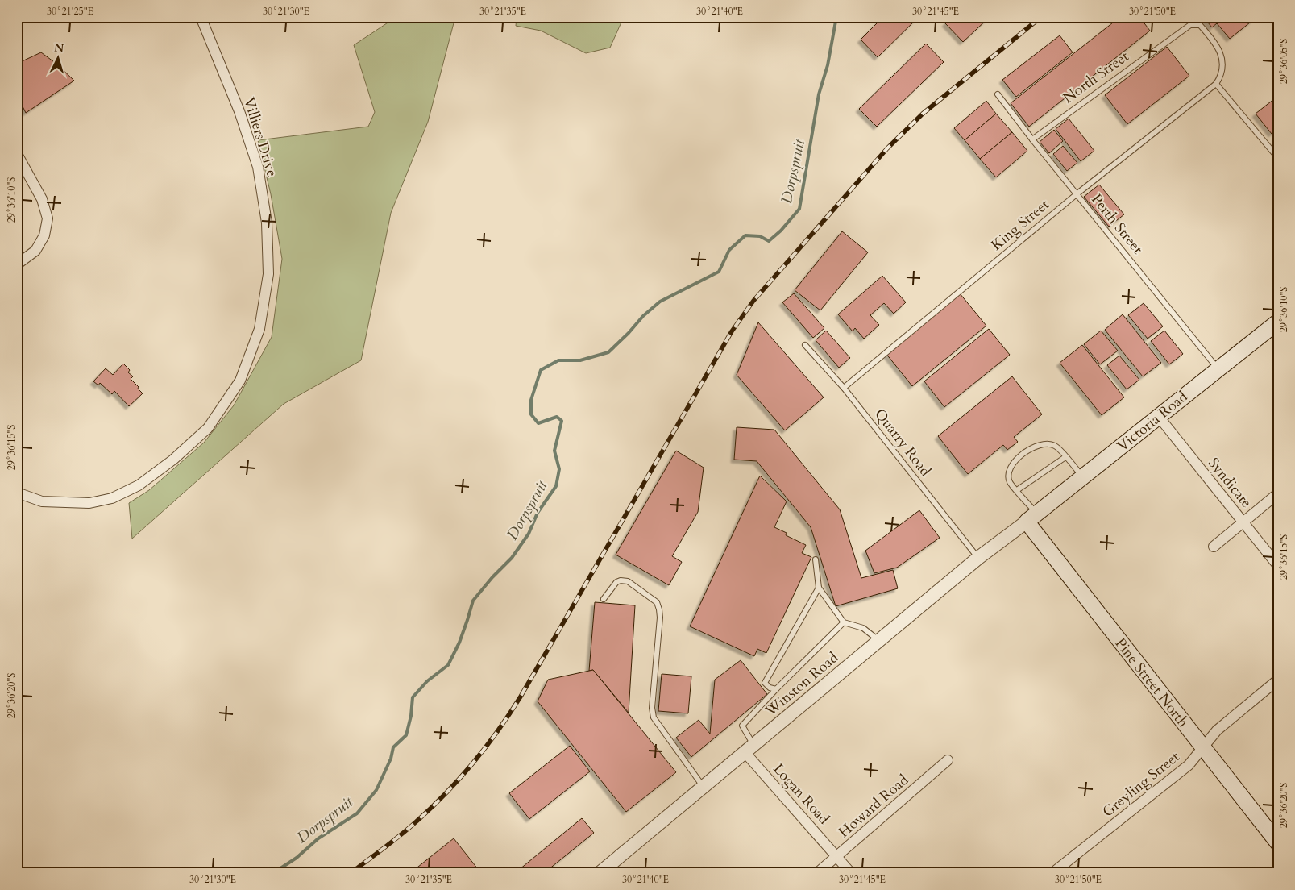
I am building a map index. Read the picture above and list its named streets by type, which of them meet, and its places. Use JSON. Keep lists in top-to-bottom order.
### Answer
{
  "streets": {
    "main road": ["Victoria Road", "Pine Street North"],
    "street": [
      "Villiers Drive",
      "Syndicate",
      "Winston Road",
      "Greyling Street",
      "Logan Road",
      "Howard Road"
    ],
    "lane": [
      "North Street",
      "Perth Street",
      "King Street",
      "Quarry Road"
    ]
  },
  "crossings": [
    ["North Street", "Perth Street"],
    ["North Street", "King Street"],
    ["Perth Street", "King Street"],
    ["Perth Street", "Victoria Road"],
    ["King Street", "Quarry Road"],
    ["Victoria Road", "Syndicate"],
    ["Victoria Road", "Pine Street North"],
    ["Victoria Road", "Winston Road"],
    ["Quarry Road", "Winston Road"],
    ["Pine Street North", "Winston Road"],
    ["Pine Street North", "Greyling Street"],
    ["Winston Road", "Logan Road"],
    ["Logan Road", "Howard Road"]
  ],
  "water": ["Dorpspruit"],
  "north": "top",
  "coordinates": [
    "30°21'25\"E",
    "30°21'30\"E",
    "30°21'35\"E",
    "30°21'40\"E",
    "30°21'45\"E",
    "30°21'50\"E",
    "29°36'05\"S",
    "29°36'10\"S",
    "29°36'15\"S",
    "29°36'20\"S"
  ]
}
